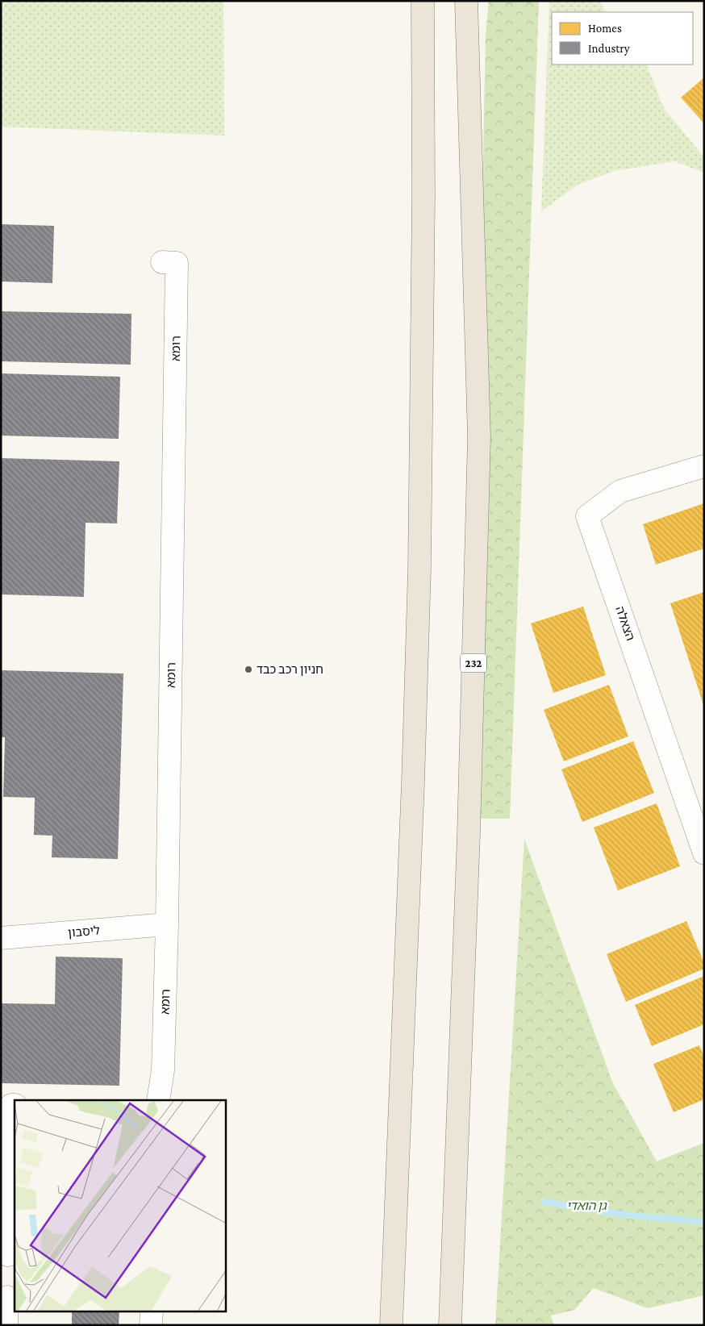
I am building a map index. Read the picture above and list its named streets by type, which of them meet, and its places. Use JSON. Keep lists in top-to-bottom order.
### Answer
{
  "streets": {
    "main road": ["232"],
    "street": ["רומא", "הצאלה", "ליסבון"]
  },
  "crossings": [
    ["רומא", "ליסבון"]
  ],
  "parks": ["גן הואדי"],
  "places": ["חניון רכב כבד"],
  "legend": ["Homes", "Industry"]
}
